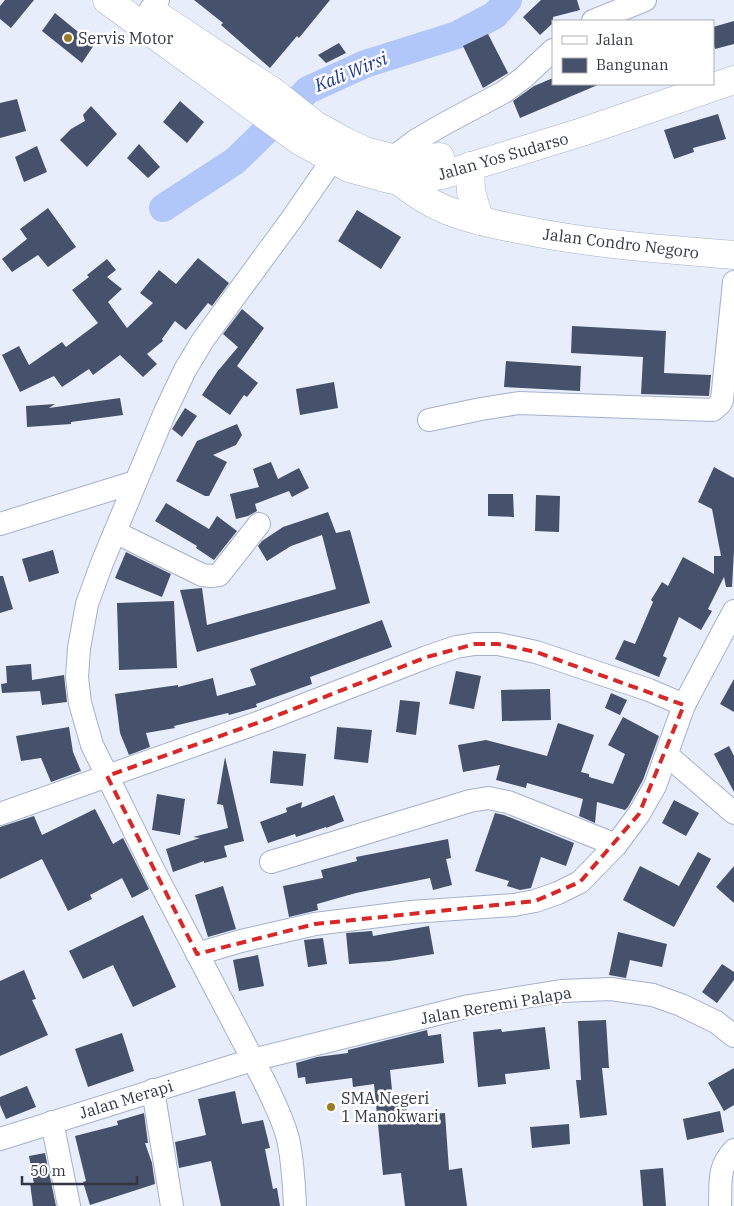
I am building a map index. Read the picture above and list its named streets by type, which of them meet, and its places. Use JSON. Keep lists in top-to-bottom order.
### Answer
{
  "streets": {
    "main road": ["Jalan Yos Sudarso", "Jalan Condro Negoro"],
    "street": ["Jalan Reremi Palapa", "Jalan Merapi"]
  },
  "crossings": [
    ["Jalan Yos Sudarso", "Jalan Condro Negoro"],
    ["Jalan Reremi Palapa", "Jalan Merapi"]
  ],
  "water": ["Kali Wirsi"],
  "places": ["Servis Motor", "SMA Negeri 1 Manokwari"],
  "legend": ["Jalan", "Bangunan"],
  "scale_bar": "50 m"
}
